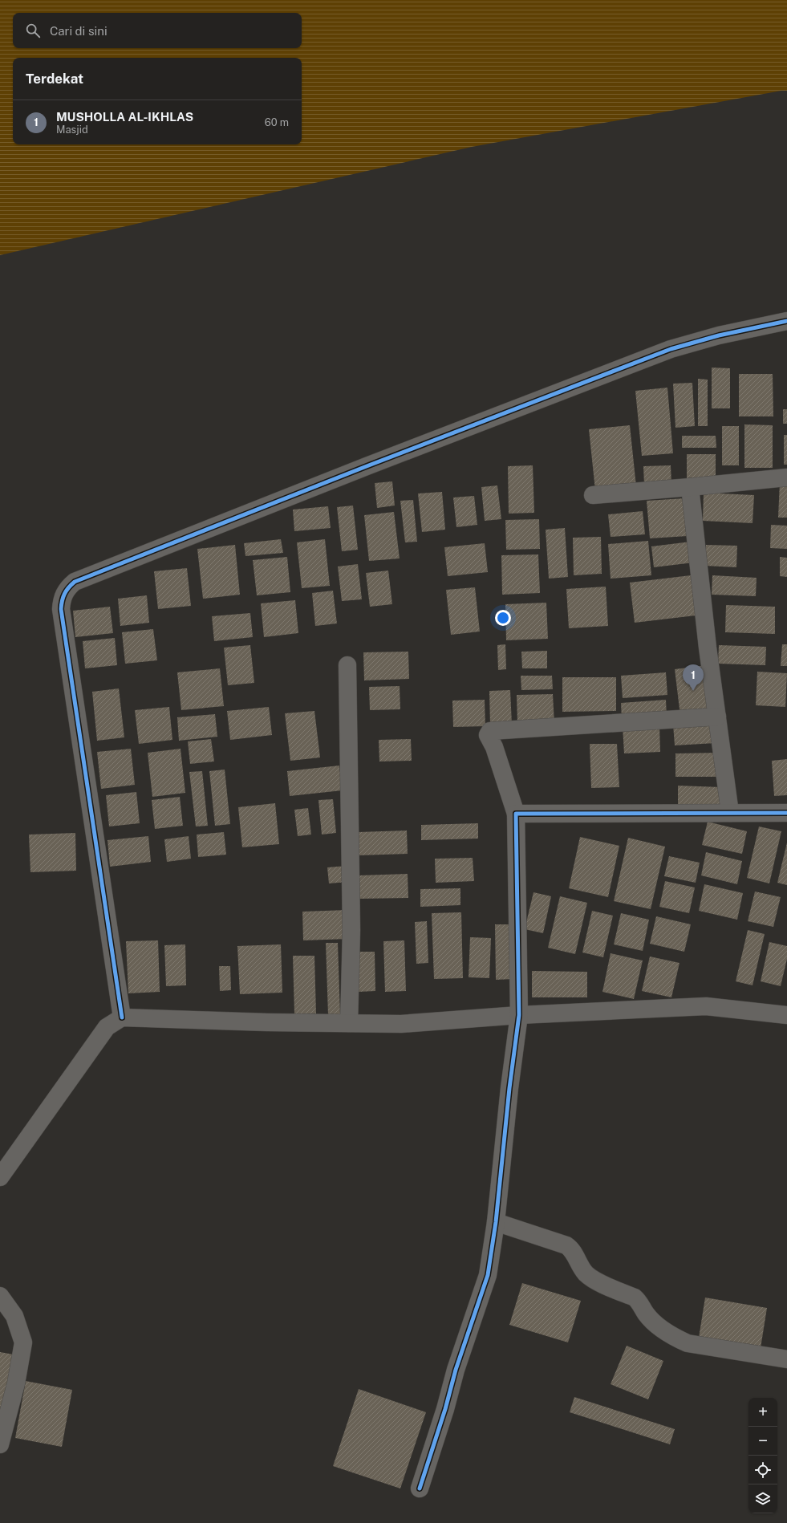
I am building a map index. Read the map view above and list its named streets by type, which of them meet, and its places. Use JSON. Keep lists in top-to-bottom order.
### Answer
{
  "page": {
    "search": "Cari di sini",
    "heading": "Terdekat",
    "list": [
      {
        "mark": "1",
        "name": "MUSHOLLA AL-IKHLAS",
        "note": "Masjid",
        "value": "60 m"
      }
    ],
    "pins": "1",
    "map_buttons": ["+", "−"]
  }
}
